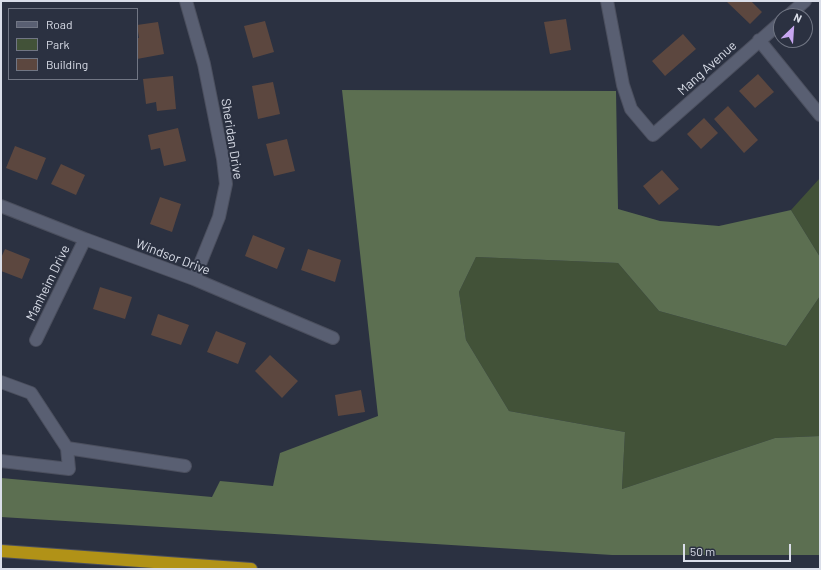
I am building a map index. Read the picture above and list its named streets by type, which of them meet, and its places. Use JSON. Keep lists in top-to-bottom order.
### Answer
{
  "streets": {
    "street": [
      "Mang Avenue",
      "Sheridan Drive",
      "Windsor Drive",
      "Manheim Drive"
    ]
  },
  "crossings": [
    ["Sheridan Drive", "Windsor Drive"],
    ["Windsor Drive", "Manheim Drive"]
  ],
  "legend": ["Road", "Park", "Building"],
  "scale_bar": "50 m",
  "north": "top right"
}
